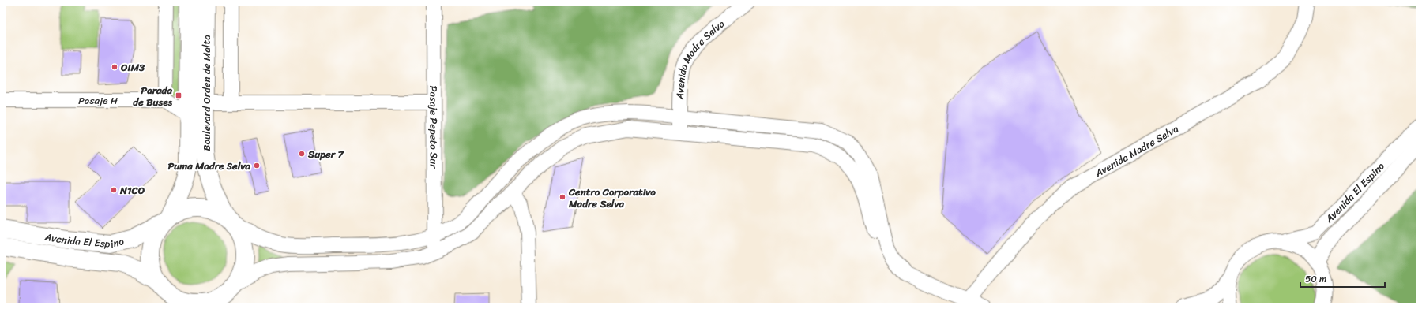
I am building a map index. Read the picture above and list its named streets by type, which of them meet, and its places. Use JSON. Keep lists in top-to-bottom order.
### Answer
{
  "streets": {
    "main road": ["Boulevard Orden de Malta", "Avenida El Espino"],
    "street": ["Avenida Madre Selva", "Pasaje H", "Pasaje Pepeto Sur"]
  },
  "crossings": [
    ["Boulevard Orden de Malta", "Avenida El Espino"]
  ],
  "places": {
    "other": [
      "OIM3",
      "Super 7",
      "Puma Madre Selva",
      "N1CO",
      "Centro Corporativo Madre Selva"
    ],
    "transit": ["Parada de Buses"]
  },
  "scale_bar": "50 m"
}
